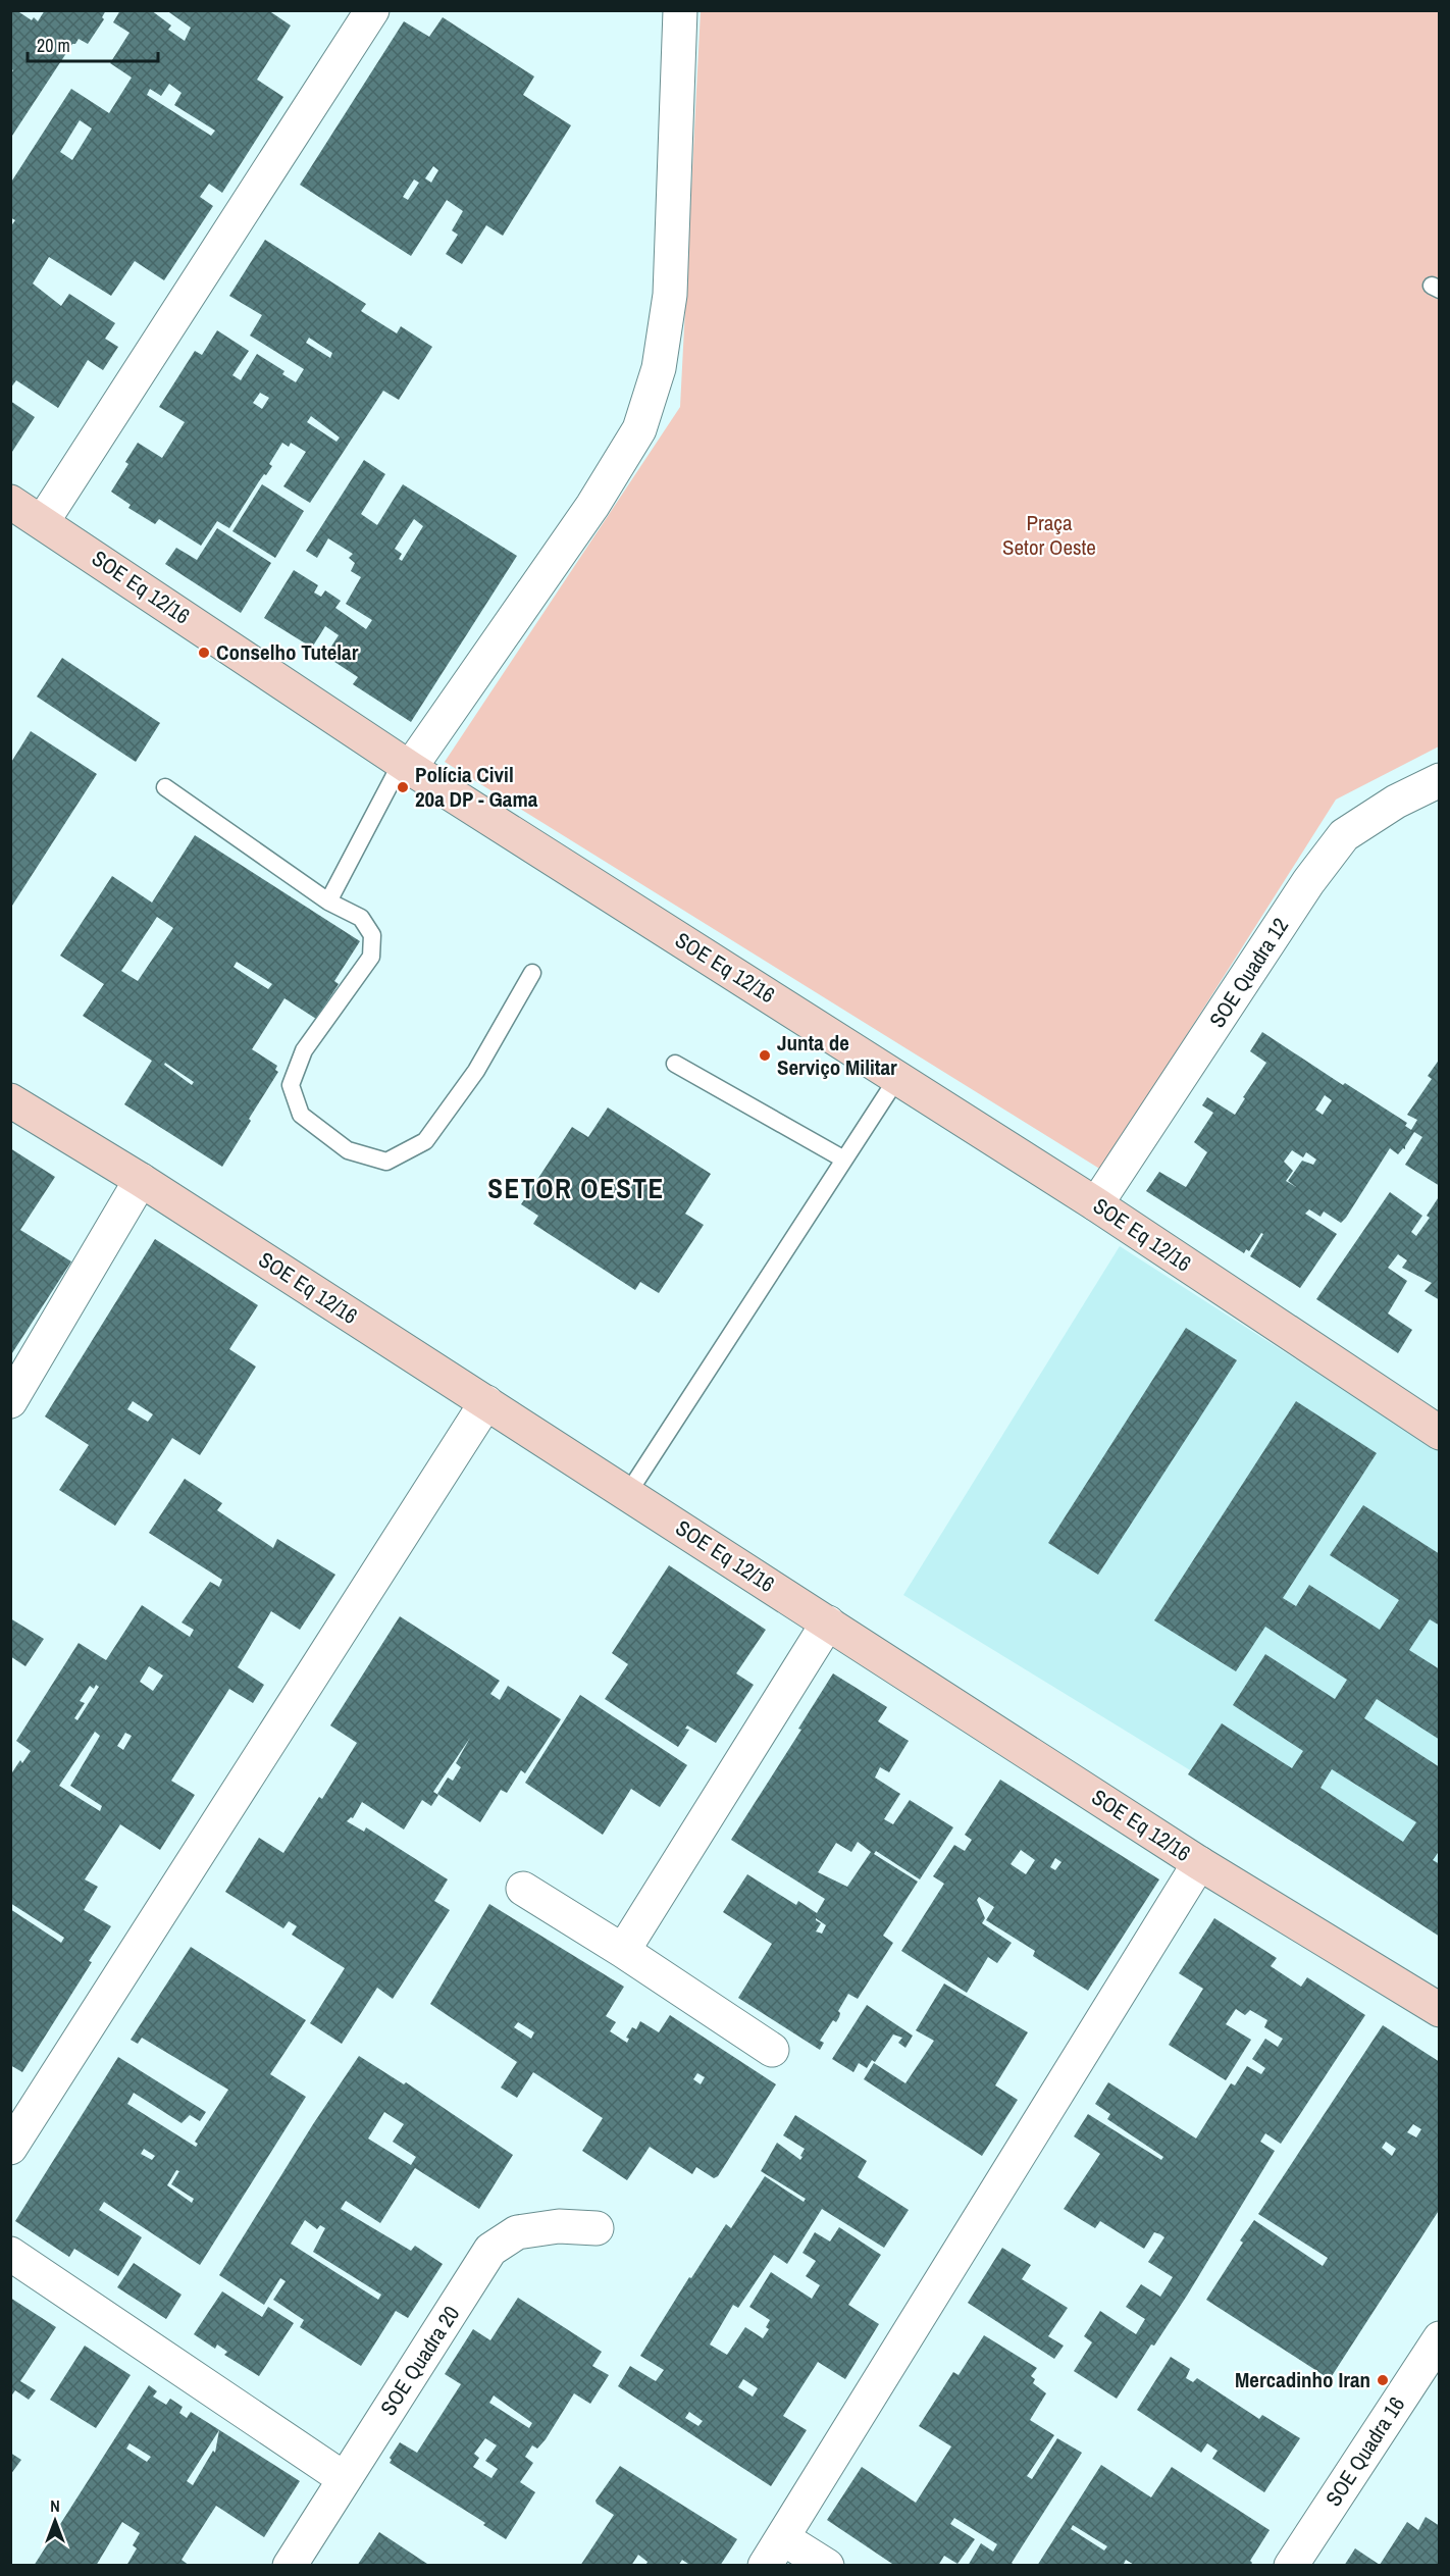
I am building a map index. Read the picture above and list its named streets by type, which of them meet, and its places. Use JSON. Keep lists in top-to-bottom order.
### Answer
{
  "streets": {
    "street": [
      "SOE Eq 12/16",
      "SOE Quadra 12",
      "SOE Quadra 20",
      "SOE Quadra 16"
    ]
  },
  "crossings": [
    ["SOE Eq 12/16", "SOE Quadra 12"]
  ],
  "districts": ["SETOR OESTE"],
  "parks": ["Praça Setor Oeste"],
  "places": [
    "Conselho Tutelar",
    "Polícia Civil 20a DP - Gama",
    "Junta de Serviço Militar",
    "Mercadinho Iran"
  ],
  "scale_bar": "20 m",
  "north": "top"
}
